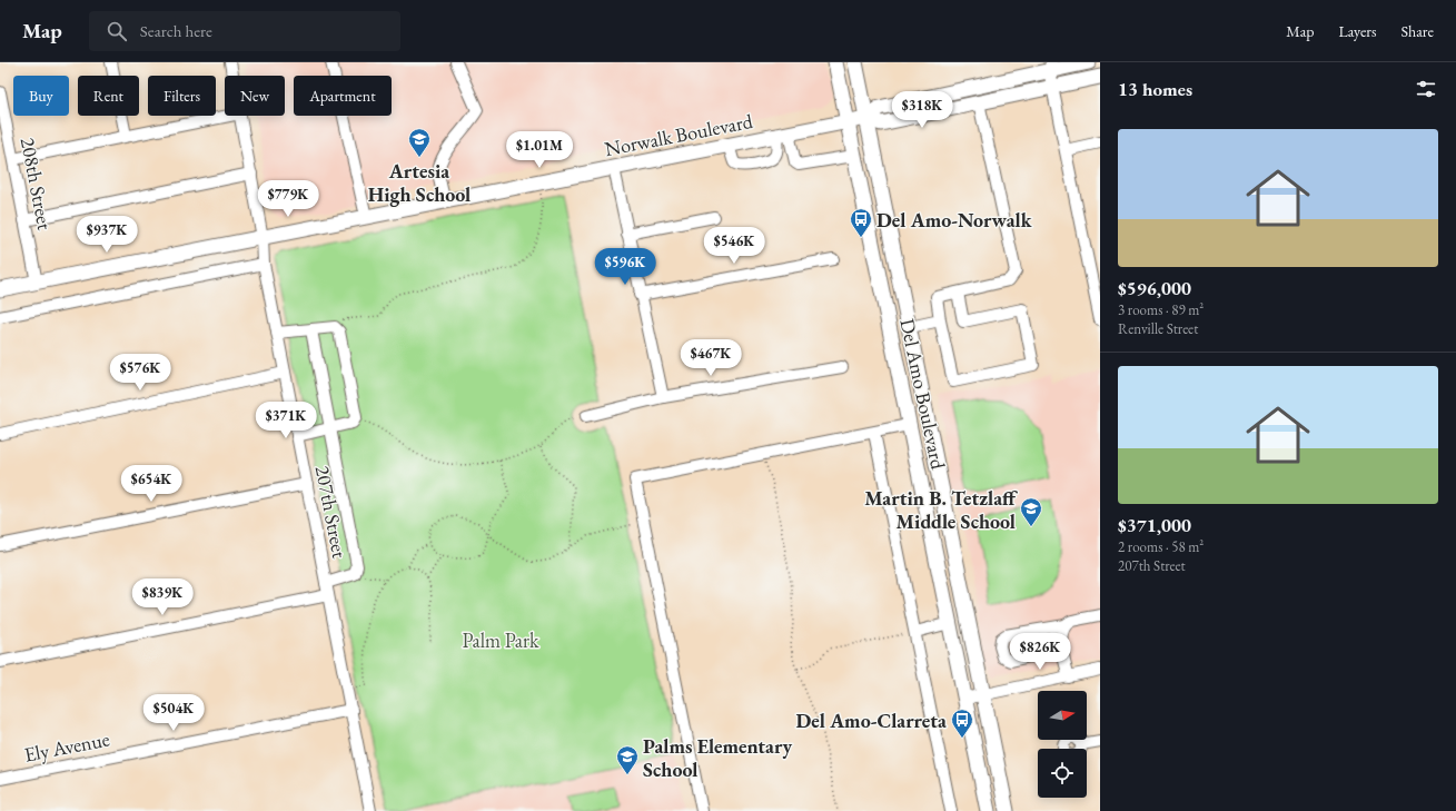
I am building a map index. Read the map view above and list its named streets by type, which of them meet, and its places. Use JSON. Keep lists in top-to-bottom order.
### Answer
{
  "streets": {
    "main road": ["Norwalk Boulevard", "Del Amo Boulevard"],
    "street": ["208th Street", "207th Street", "Ely Avenue"]
  },
  "crossings": [
    ["Norwalk Boulevard", "208th Street"],
    ["Norwalk Boulevard", "Del Amo Boulevard"],
    ["Norwalk Boulevard", "207th Street"],
    ["207th Street", "Ely Avenue"]
  ],
  "parks": ["Palm Park"],
  "places": {
    "school or university": ["Artesia High School", "Martin B. Tetzlaff Middle School", "Palms Elementary School"],
    "bus stop": ["Del Amo-Norwalk", "Del Amo-Clarreta"]
  },
  "north": "right",
  "page": {
    "header": "Map",
    "search": "Search here",
    "nav": ["Map", "Layers", "Share"],
    "heading": "13 homes",
    "chip": [
      "Buy",
      "Rent",
      "Filters",
      "New",
      "Apartment"
    ],
    "price": [
      "$318K",
      "$1.01M",
      "$779K",
      "$937K",
      "$546K",
      "$596K",
      "$467K",
      "$576K",
      "$371K",
      "$654K",
      "$839K",
      "$826K",
      "$504K"
    ],
    "list": [
      {
        "name": "$596,000",
        "note": "3 rooms · 89 m² · Renville Street"
      },
      {
        "name": "$371,000",
        "note": "2 rooms · 58 m² · 207th Street"
      }
    ]
  }
}
